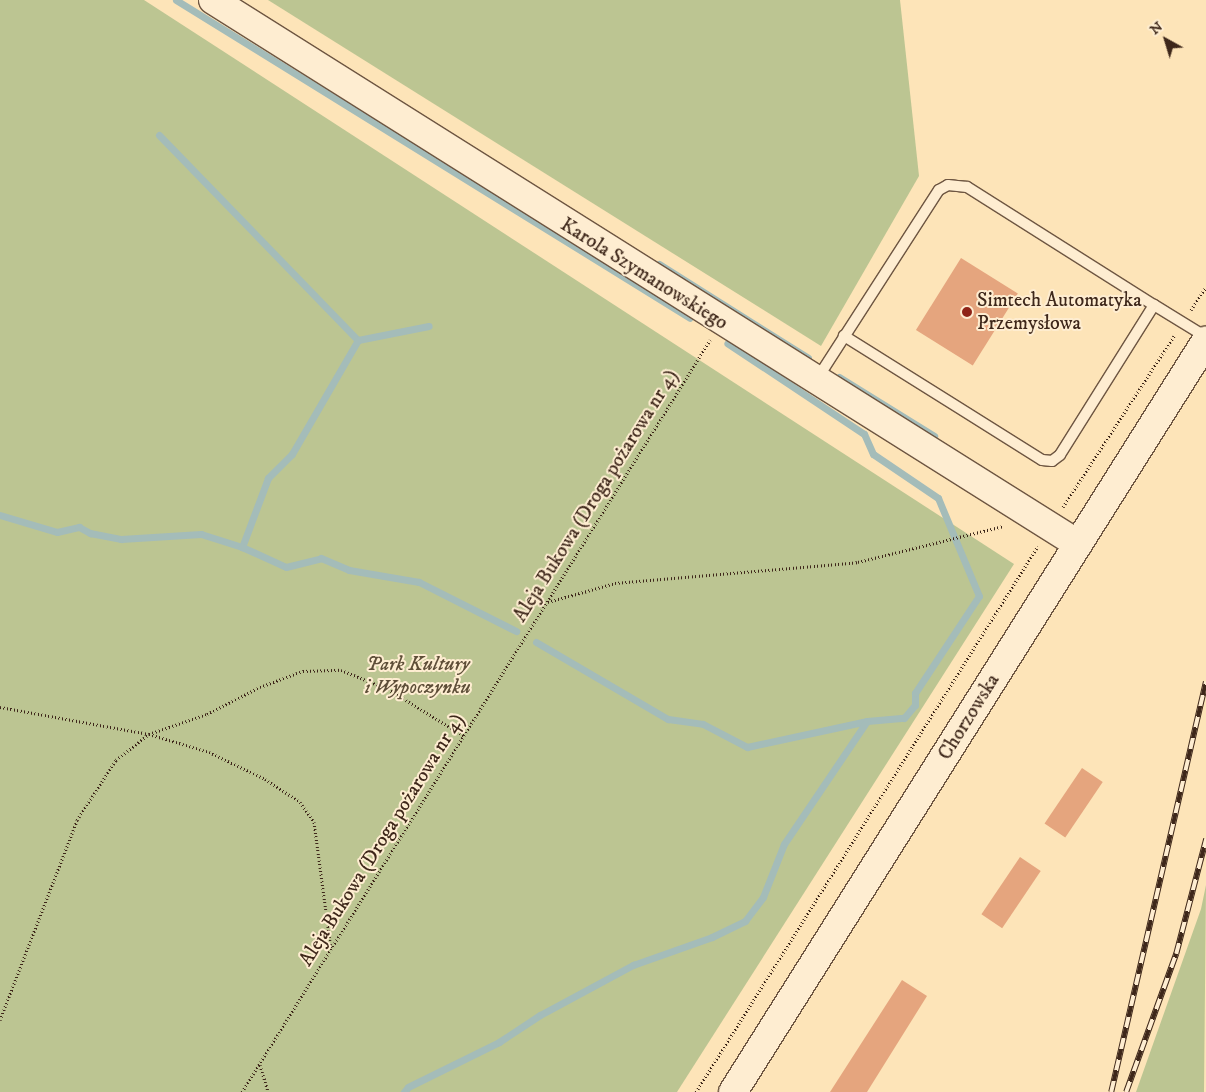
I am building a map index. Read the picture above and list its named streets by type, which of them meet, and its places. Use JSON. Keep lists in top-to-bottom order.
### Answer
{
  "streets": {
    "street": ["Karola Szymanowskiego", "Chorzowska"],
    "path": ["Aleja Bukowa (Droga pożarowa nr 4)"]
  },
  "crossings": [
    ["Karola Szymanowskiego", "Aleja Bukowa (Droga pożarowa nr 4)"],
    ["Karola Szymanowskiego", "Chorzowska"]
  ],
  "parks": ["Park Kultury i Wypoczynku"],
  "places": ["Simtech Automatyka Przemysłowa"],
  "north": "top left"
}
